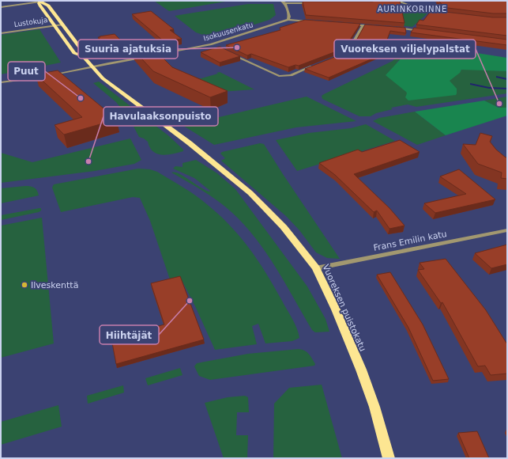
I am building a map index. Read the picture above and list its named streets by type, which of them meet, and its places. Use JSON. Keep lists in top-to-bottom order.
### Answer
{
  "streets": {
    "main road": ["Vuoreksen puistokatu"],
    "street": ["Lustokuja", "Isokuusenkatu", "Frans Emilin katu"]
  },
  "crossings": [
    ["Lustokuja", "Vuoreksen puistokatu"],
    ["Frans Emilin katu", "Vuoreksen puistokatu"]
  ],
  "districts": ["AURINKORINNE"],
  "places": [
    "Suuria ajatuksia",
    "Puut",
    "Vuoreksen viljelypalstat",
    "Havulaaksonpuisto",
    "Ilveskenttä",
    "Hiihtäjät"
  ]
}
